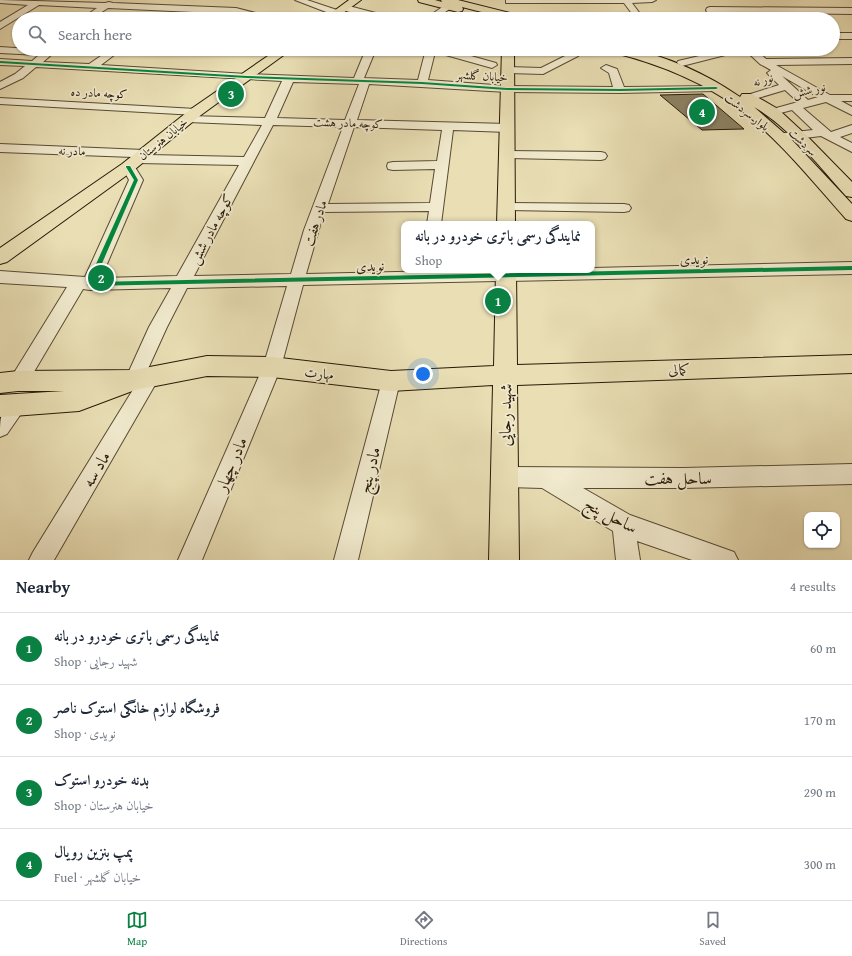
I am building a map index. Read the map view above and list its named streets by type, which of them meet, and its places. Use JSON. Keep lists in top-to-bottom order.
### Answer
{
  "streets": {
    "main road": [
      "بلوار سردشت",
      "خیابان هنرستان",
      "سردشت",
      "کمالی",
      "مهارت",
      "شهید رجایی"
    ],
    "street": [
      "خیابان گلشهر",
      "نور نه",
      "نور شش",
      "کوچه مادر ده",
      "کوچه مادر هشت",
      "مادر نه",
      "مادر هفت",
      "کوچه مادر شش",
      "نویدی",
      "مادر چهار",
      "ماد سه",
      "مادر پنج",
      "ساحل هفت",
      "ساحل پنج"
    ]
  },
  "crossings": [
    ["خیابان گلشهر", "بلوار سردشت"],
    ["خیابان گلشهر", "خیابان هنرستان"],
    ["خیابان گلشهر", "مادر هفت"],
    ["خیابان گلشهر", "کوچه مادر شش"],
    ["نور نه", "سردشت"],
    ["نور شش", "سردشت"],
    ["کوچه مادر ده", "کوچه مادر هشت"],
    ["کوچه مادر ده", "خیابان هنرستان"],
    ["کوچه مادر هشت", "خیابان هنرستان"],
    ["کوچه مادر هشت", "مادر هفت"],
    ["کوچه مادر هشت", "کوچه مادر شش"],
    ["خیابان هنرستان", "مادر نه"],
    ["مادر نه", "کوچه مادر شش"],
    ["مادر هفت", "نویدی"],
    ["مادر هفت", "مهارت"],
    ["مادر هفت", "مادر چهار"],
    ["کوچه مادر شش", "نویدی"],
    ["کوچه مادر شش", "مهارت"],
    ["کوچه مادر شش", "ماد سه"],
    ["کمالی", "مهارت"],
    ["کمالی", "شهید رجایی"],
    ["مهارت", "شهید رجایی"],
    ["مهارت", "مادر چهار"],
    ["مهارت", "ماد سه"],
    ["مهارت", "مادر پنج"],
    ["شهید رجایی", "ساحل هفت"],
    ["ساحل هفت", "ساحل پنج"]
  ],
  "page": {
    "search": "Search here",
    "pins": [
      "3",
      "4",
      "2",
      "1"
    ],
    "popup": ["نمایندگی رسمی باتری خودرو در بانه", "Shop"],
    "heading": ["Nearby", "4 results"],
    "list": [
      {
        "mark": "1",
        "name": "نمایندگی رسمی باتری خودرو در بانه",
        "note": "Shop · شهید رجایی",
        "value": "60 m"
      },
      {
        "mark": "2",
        "name": "فروشگاه لوازم خانگى استوک ناصر",
        "note": "Shop · نویدی",
        "value": "170 m"
      },
      {
        "mark": "3",
        "name": "بدنه خودرو استوک",
        "note": "Shop · خیابان هنرستان",
        "value": "290 m"
      },
      {
        "mark": "4",
        "name": "پمپ بنزین رویال",
        "note": "Fuel · خیابان گلشهر",
        "value": "300 m"
      }
    ],
    "nav": ["Map", "Directions", "Saved"]
  }
}
